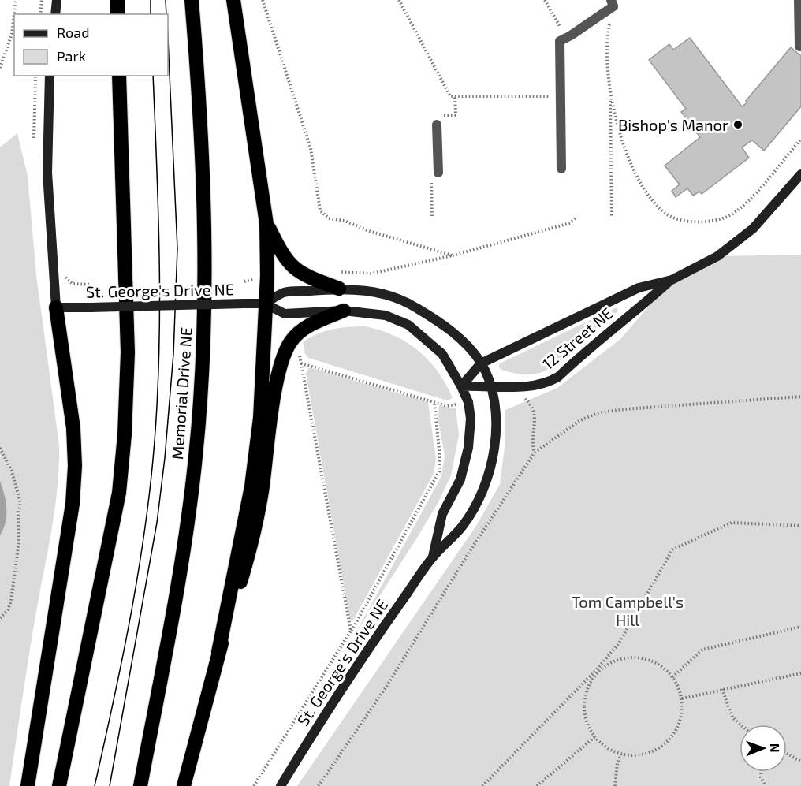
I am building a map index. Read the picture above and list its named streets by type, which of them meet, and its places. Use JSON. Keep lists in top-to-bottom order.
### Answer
{
  "streets": {
    "highway": ["Memorial Drive NE"],
    "street": ["St. George's Drive NE", "12 Street NE"]
  },
  "crossings": [
    ["St. George's Drive NE", "12 Street NE"]
  ],
  "parks": ["Tom Campbell's Hill"],
  "places": ["Bishop's Manor"],
  "legend": ["Road", "Park"],
  "north": "right"
}
